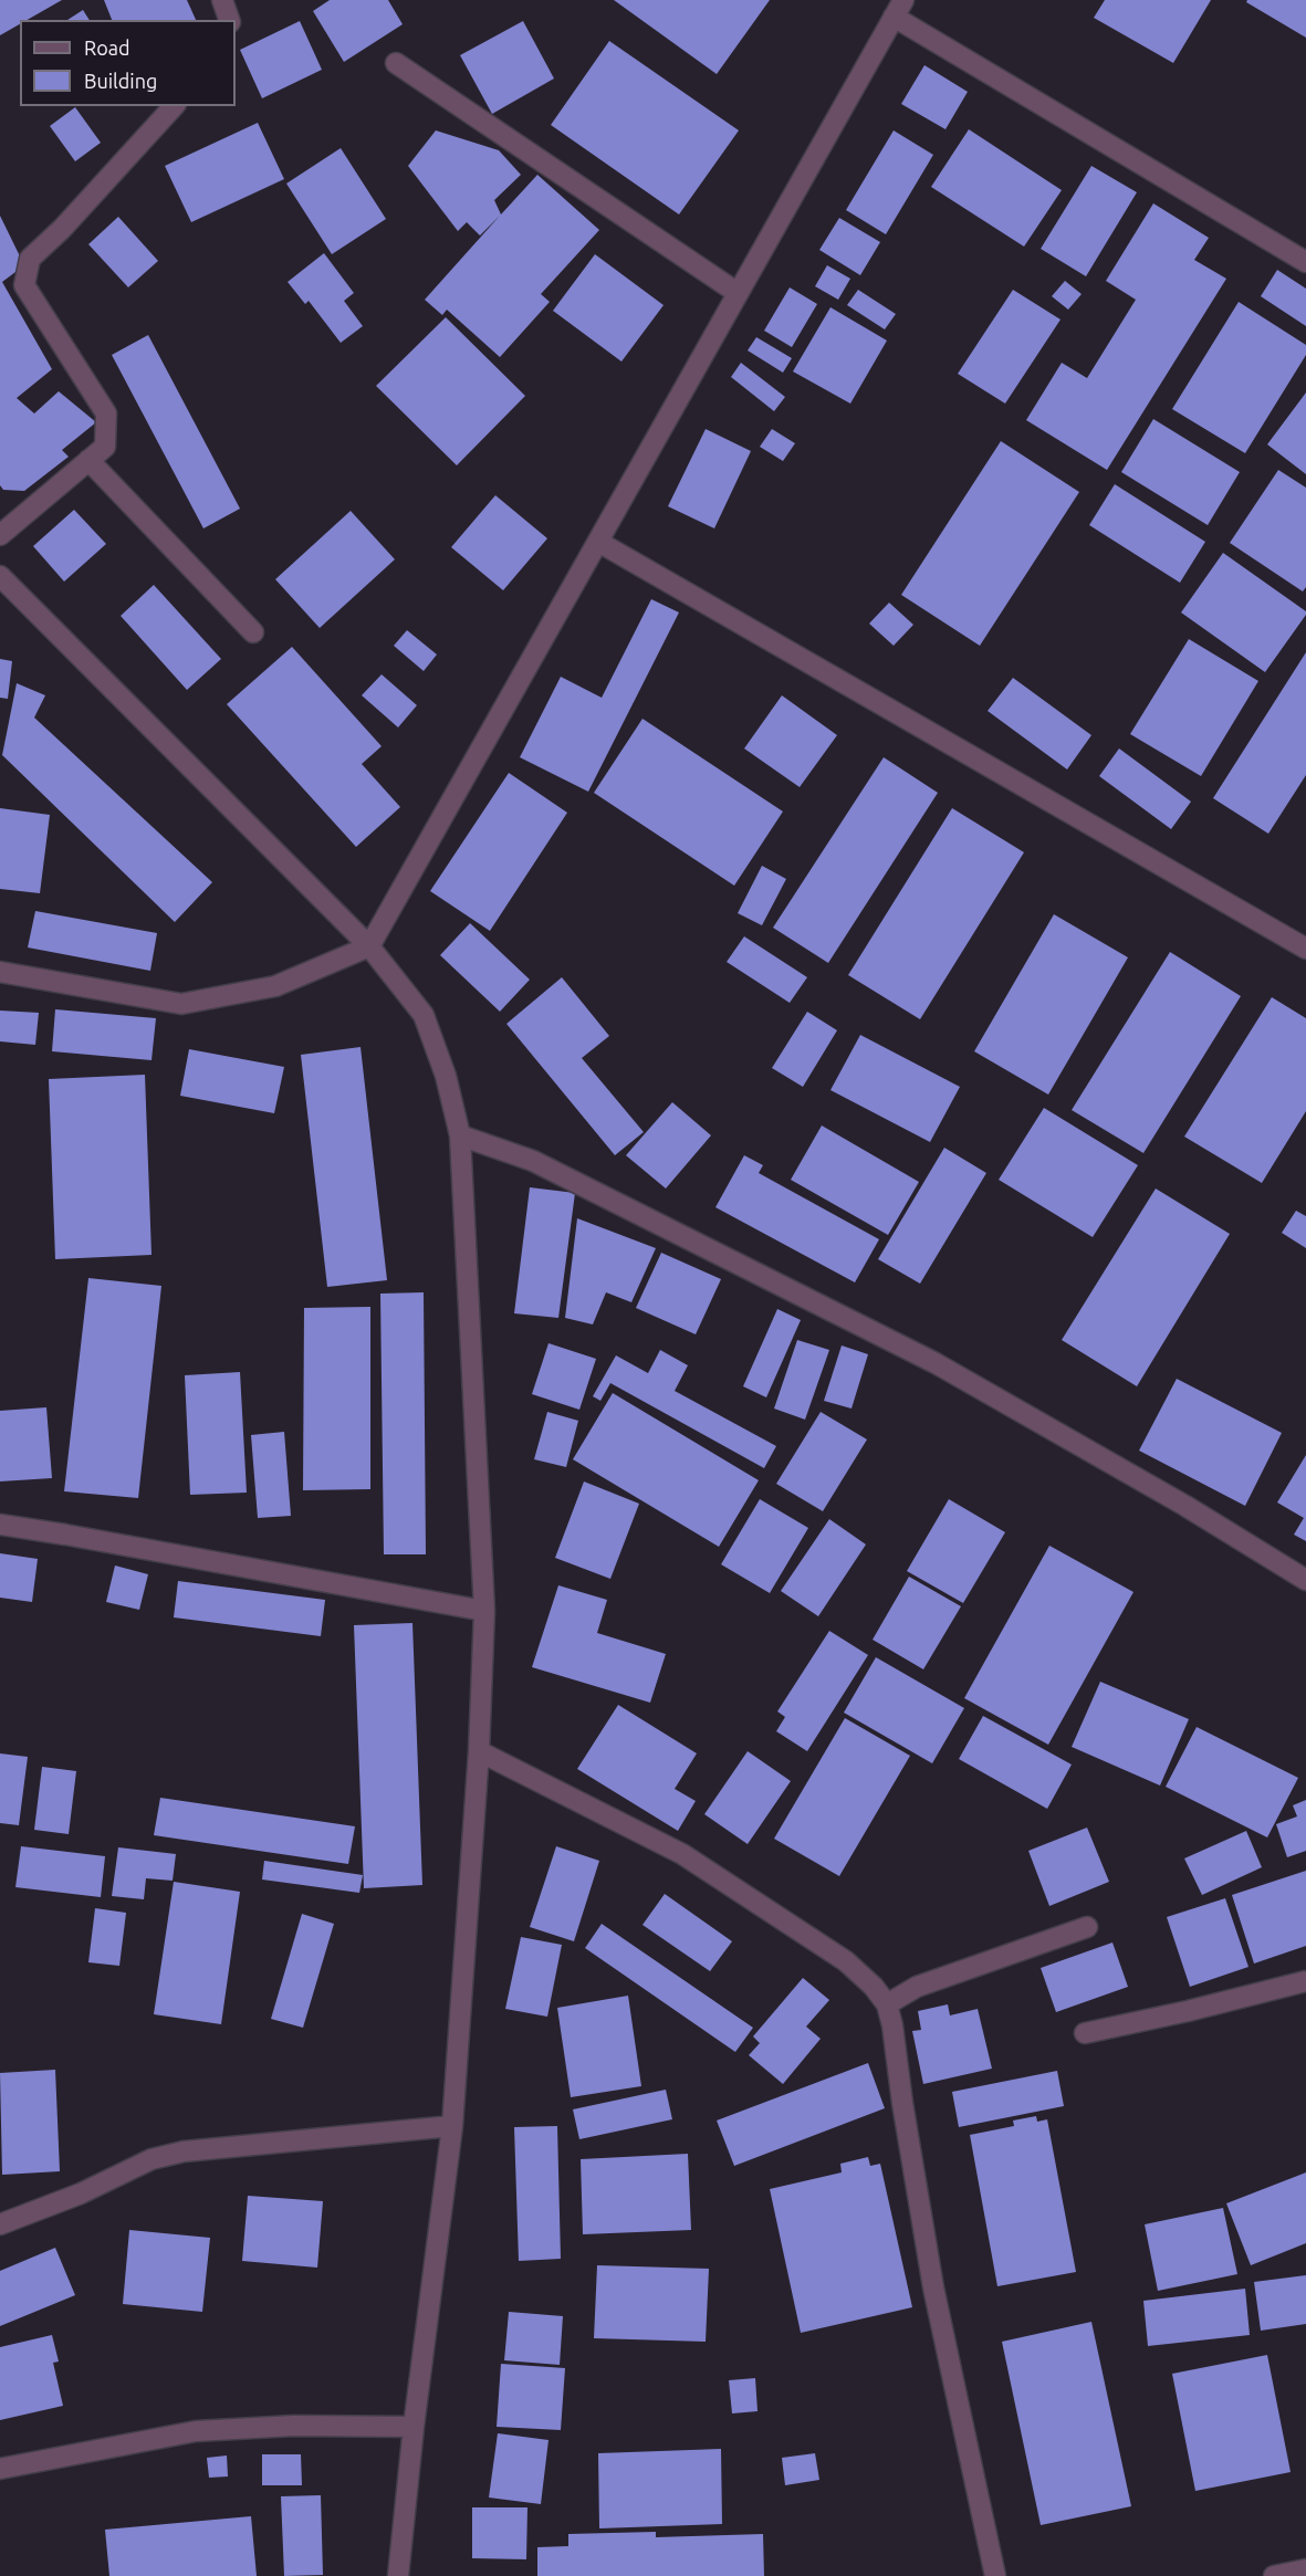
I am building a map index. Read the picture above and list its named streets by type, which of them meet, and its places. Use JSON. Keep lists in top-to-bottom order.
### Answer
{
  "legend": ["Road", "Building"]
}
